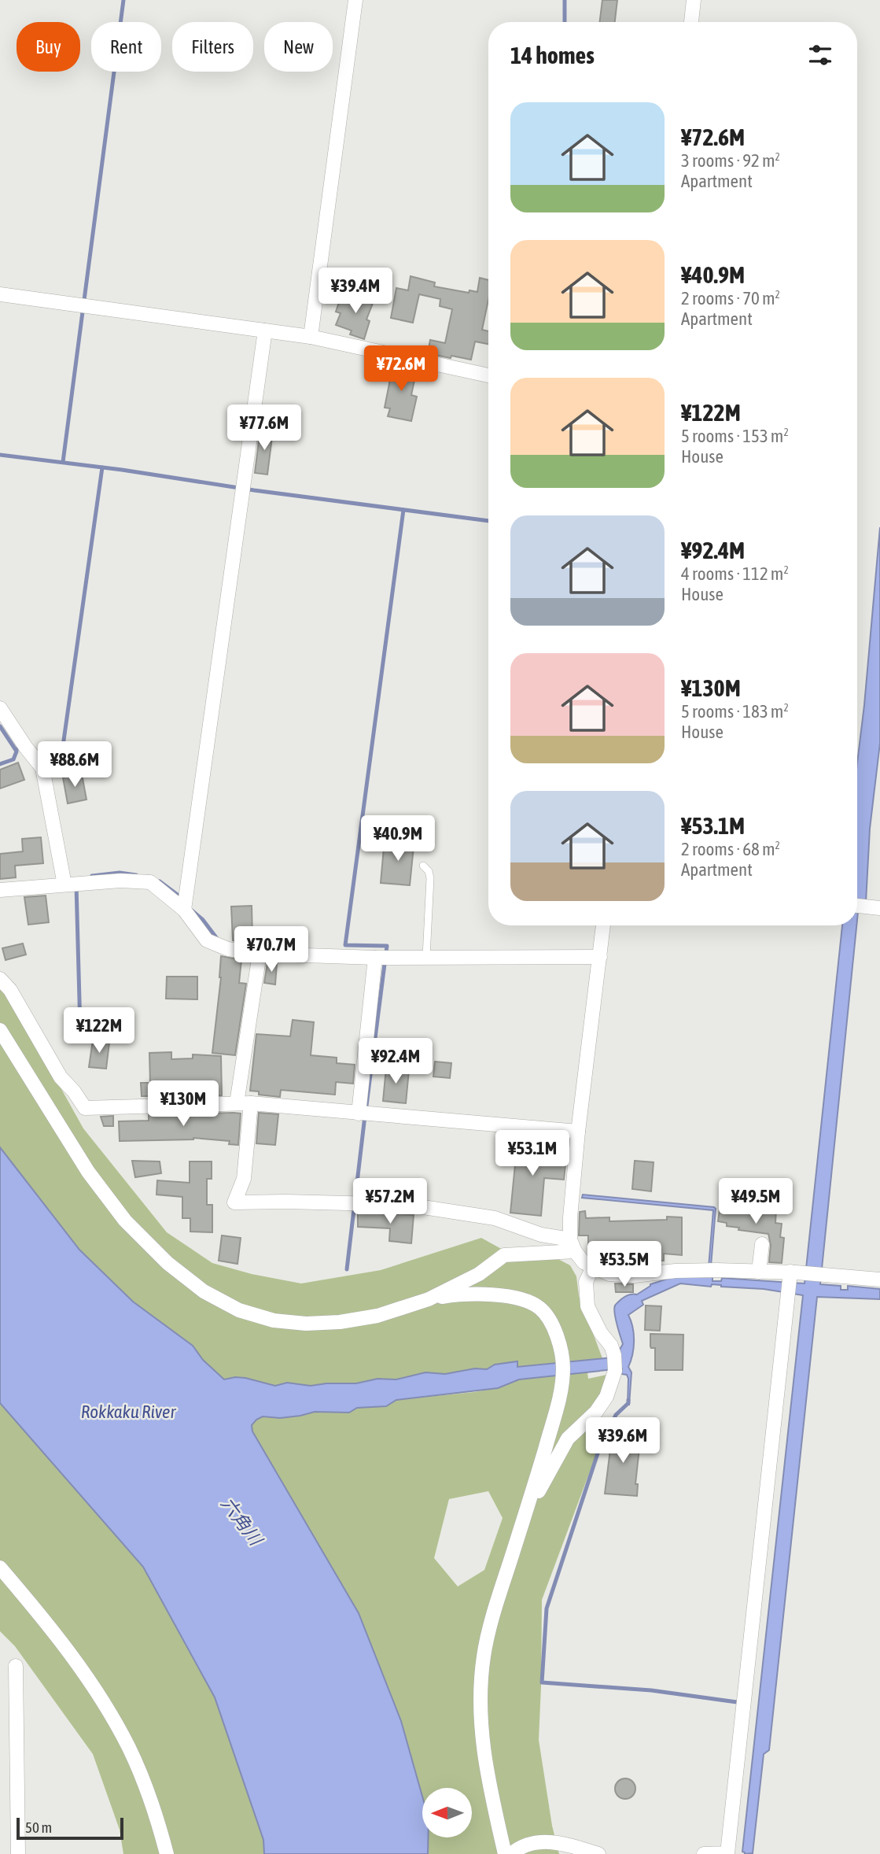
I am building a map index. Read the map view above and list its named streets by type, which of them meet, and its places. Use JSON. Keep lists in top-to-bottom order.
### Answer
{
  "water": ["Rokkaku River", "六角川"],
  "scale_bar": "50 m",
  "north": "left",
  "page": {
    "chip": [
      "Buy",
      "Rent",
      "Filters",
      "New"
    ],
    "heading": "14 homes",
    "list": [
      {
        "name": "¥72.6M",
        "note": "3 rooms · 92 m² · Apartment"
      },
      {
        "name": "¥40.9M",
        "note": "2 rooms · 70 m² · Apartment"
      },
      {
        "name": "¥122M",
        "note": "5 rooms · 153 m² · House"
      },
      {
        "name": "¥92.4M",
        "note": "4 rooms · 112 m² · House"
      },
      {
        "name": "¥130M",
        "note": "5 rooms · 183 m² · House"
      },
      {
        "name": "¥53.1M",
        "note": "2 rooms · 68 m² · Apartment"
      }
    ],
    "price": [
      "¥39.4M",
      "¥72.6M",
      "¥77.6M",
      "¥88.6M",
      "¥40.9M",
      "¥70.7M",
      "¥122M",
      "¥92.4M",
      "¥130M",
      "¥53.1M",
      "¥57.2M",
      "¥49.5M",
      "¥53.5M",
      "¥39.6M"
    ],
    "scale": "50 m"
  }
}
